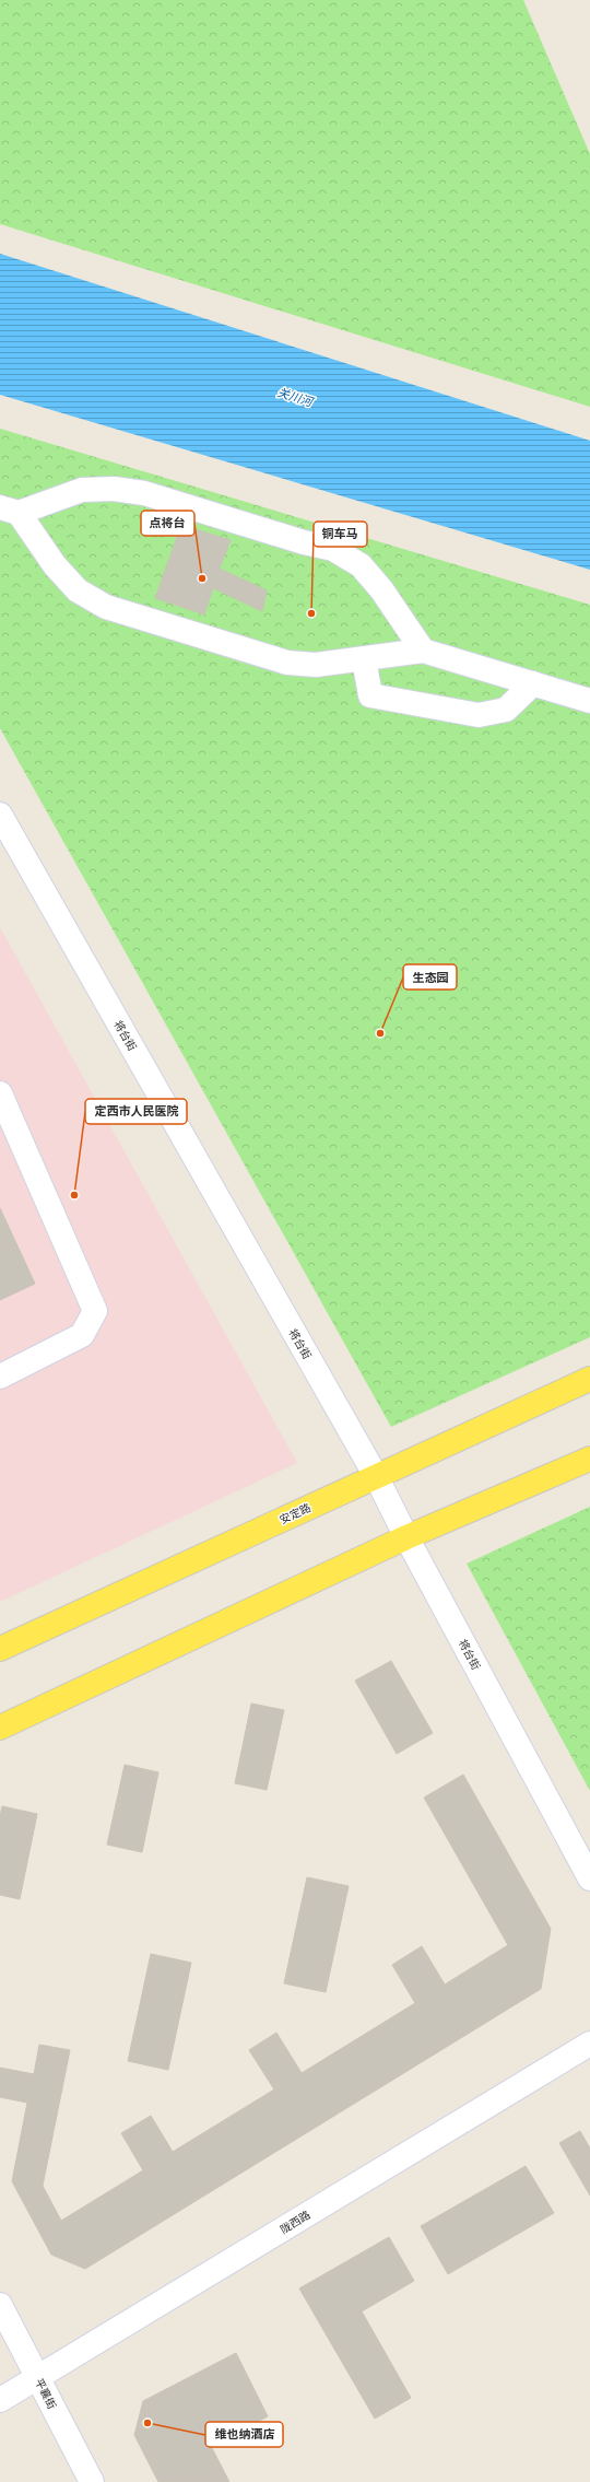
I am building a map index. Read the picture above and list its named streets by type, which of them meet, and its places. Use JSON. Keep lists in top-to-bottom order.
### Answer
{
  "streets": {
    "main road": ["安定路"],
    "street": ["将台街", "陇西路", "平襄街"]
  },
  "crossings": [
    ["将台街", "安定路"],
    ["陇西路", "平襄街"]
  ],
  "water": ["关川河"],
  "places": [
    "点将台",
    "铜车马",
    "生态园",
    "定西市人民医院",
    "维也纳酒店"
  ]
}
